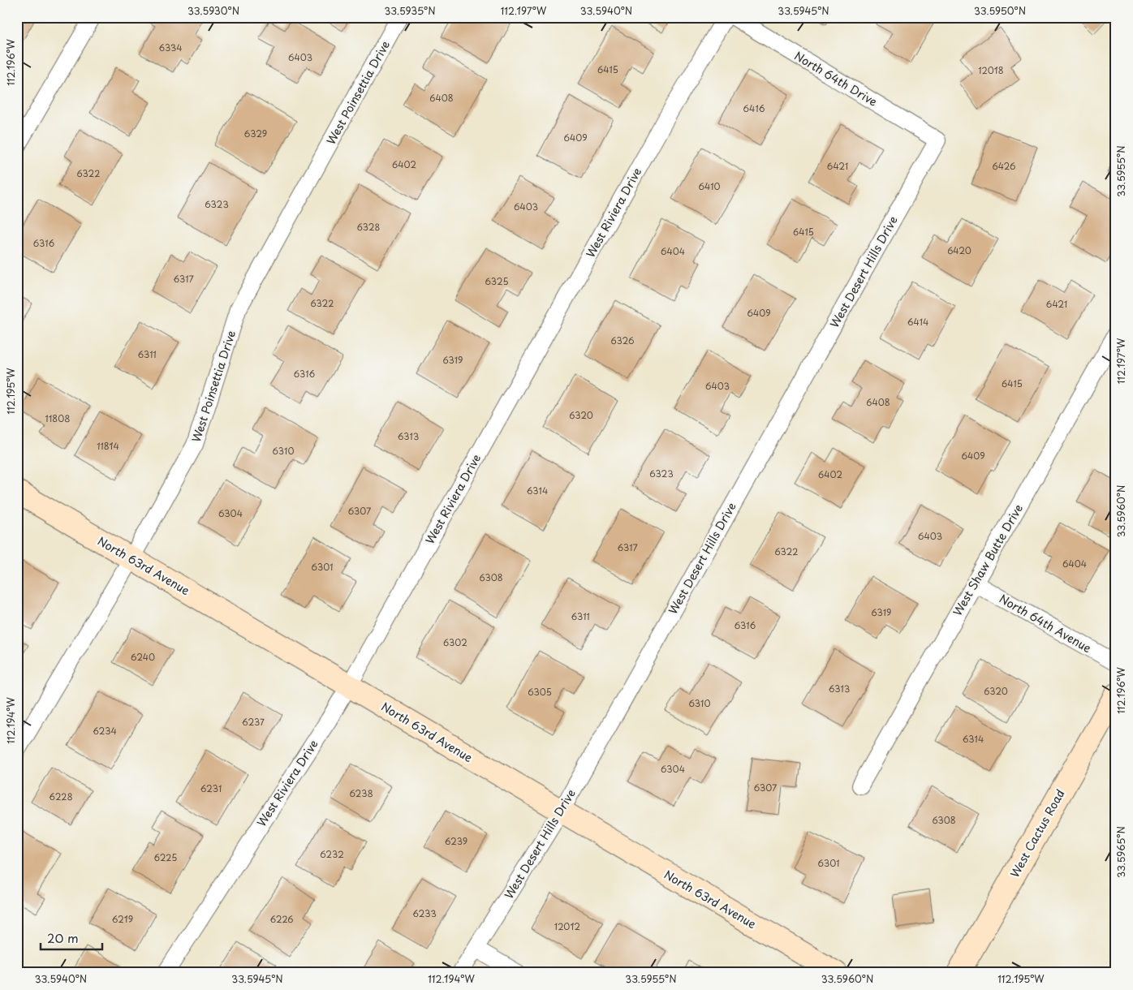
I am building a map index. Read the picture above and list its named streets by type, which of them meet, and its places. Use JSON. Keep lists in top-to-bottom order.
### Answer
{
  "streets": {
    "street": [
      "North 64th Drive",
      "West Poinsettia Drive",
      "West Riviera Drive",
      "West Desert Hills Drive",
      "West Shaw Butte Drive",
      "North 63rd Avenue",
      "North 64th Avenue",
      "West Cactus Road"
    ]
  },
  "crossings": [
    ["North 64th Drive", "West Desert Hills Drive"],
    ["West Poinsettia Drive", "North 63rd Avenue"],
    ["West Riviera Drive", "North 63rd Avenue"],
    ["West Desert Hills Drive", "North 63rd Avenue"],
    ["West Shaw Butte Drive", "North 64th Avenue"]
  ],
  "house_numbers": [
    "6334",
    "6403",
    "6415",
    "12018",
    "6408",
    "6416",
    "6329",
    "6409",
    "6402",
    "6421",
    "6426",
    "6322",
    "6410",
    "6323",
    "6403",
    "6328",
    "6415",
    "6316",
    "6420",
    "6404",
    "6317",
    "6325",
    "6322",
    "6421",
    "6409",
    "6414",
    "6326",
    "6311",
    "6319",
    "6316",
    "6415",
    "6403",
    "6408",
    "6320",
    "11808",
    "6313",
    "11814",
    "6310",
    "6409",
    "6323",
    "6402",
    "6314",
    "6307",
    "6304",
    "6403",
    "6317",
    "6322",
    "6404",
    "6301",
    "6308",
    "6319",
    "6311",
    "6316",
    "6302",
    "6240",
    "6313",
    "6320",
    "6305",
    "6310",
    "6237",
    "6234",
    "6314",
    "6304",
    "6307",
    "6231",
    "6238",
    "6228",
    "6308",
    "6239",
    "6232",
    "6225",
    "6301",
    "6233",
    "6219",
    "6226",
    "12012"
  ],
  "scale_bar": "20 m",
  "coordinates": [
    "33.5930°N",
    "33.5935°N",
    "112.197°W",
    "33.5940°N",
    "33.5945°N",
    "33.5950°N",
    "112.196°W",
    "33.5955°N",
    "112.195°W",
    "33.5960°N",
    "112.194°W",
    "33.5965°N"
  ]
}
